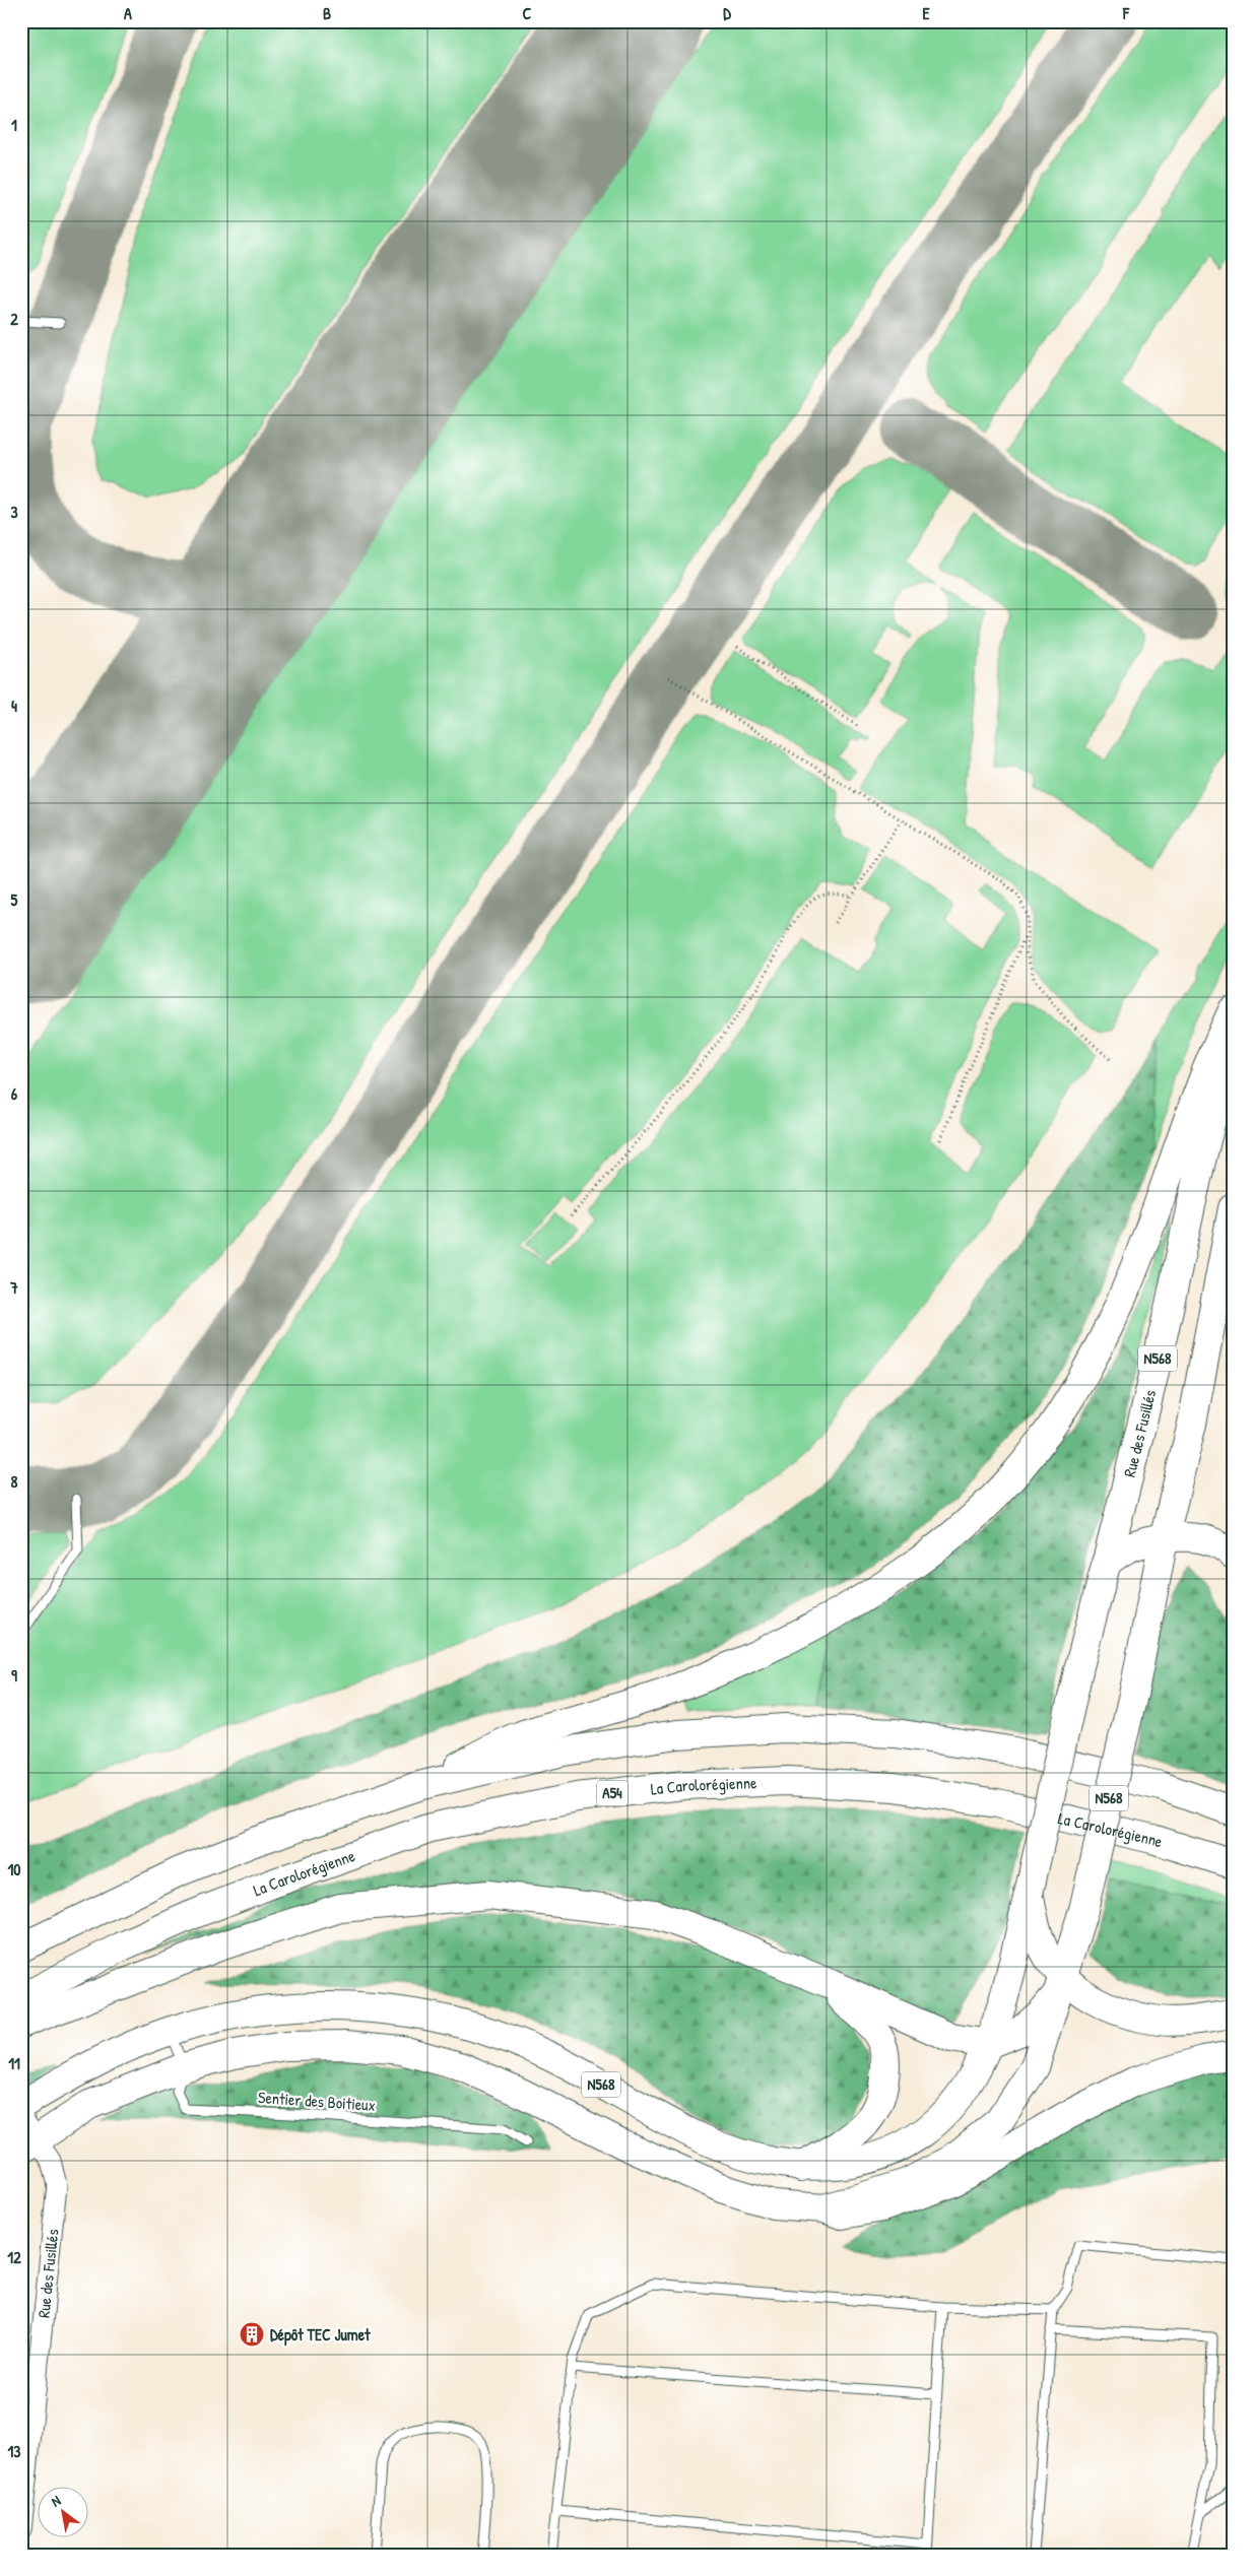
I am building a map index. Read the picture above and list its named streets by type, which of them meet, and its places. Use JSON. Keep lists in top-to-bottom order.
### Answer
{
  "streets": {
    "highway": [
      "N568",
      "Rue des Fusillés",
      "La Carolorégienne",
      "A54"
    ],
    "lane": ["Sentier des Boitieux"]
  },
  "crossings": [
    ["N568", "Rue des Fusillés"],
    ["N568", "Sentier des Boitieux"]
  ],
  "places": {
    "building": ["Dépôt TEC Jumet"]
  },
  "north": "top left",
  "grid": {
    "columns": [
      "A",
      "B",
      "C",
      "D",
      "E",
      "F"
    ],
    "rows": [
      "1",
      "2",
      "3",
      "4",
      "5",
      "6",
      "7",
      "8",
      "9",
      "10",
      "11",
      "12",
      "13"
    ]
  }
}
